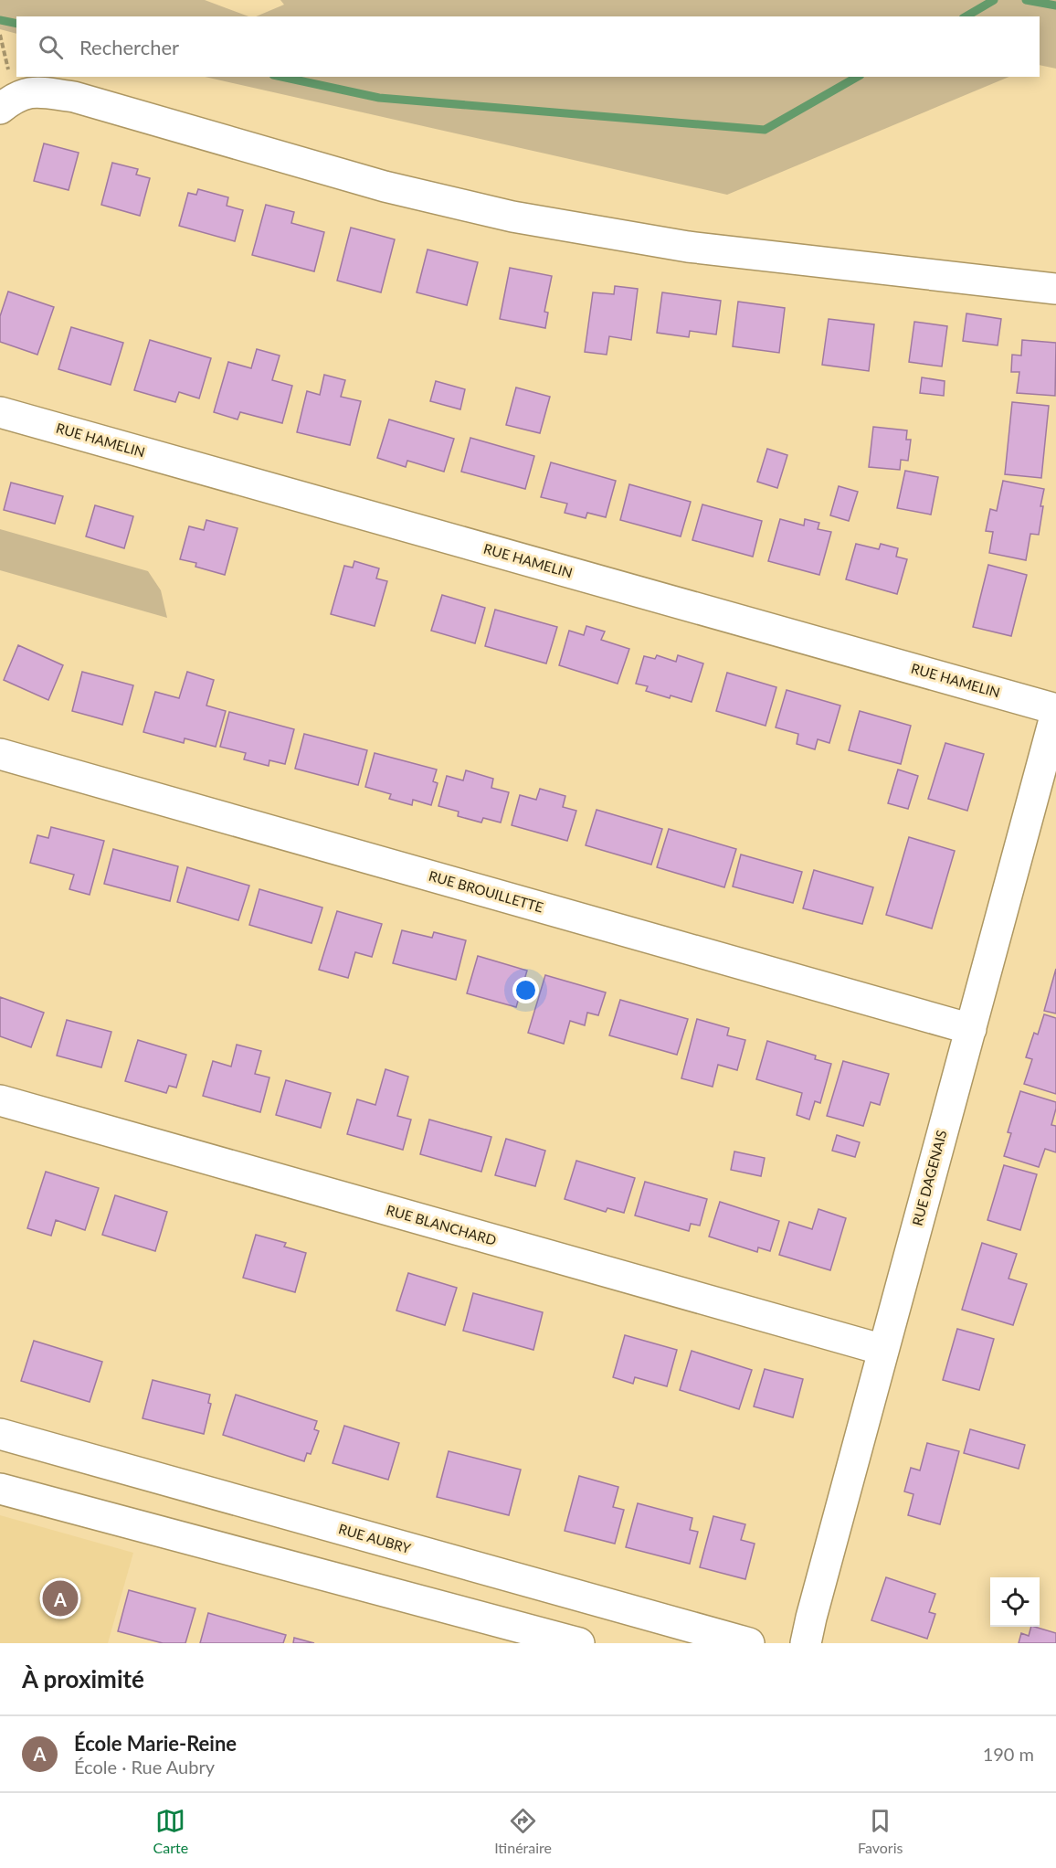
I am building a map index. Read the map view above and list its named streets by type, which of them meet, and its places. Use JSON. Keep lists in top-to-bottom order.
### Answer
{
  "streets": {
    "street": [
      "RUE HAMELIN",
      "RUE BROUILLETTE",
      "RUE DAGENAIS",
      "RUE BLANCHARD",
      "RUE AUBRY"
    ]
  },
  "crossings": [
    ["RUE HAMELIN", "RUE DAGENAIS"],
    ["RUE BROUILLETTE", "RUE DAGENAIS"],
    ["RUE DAGENAIS", "RUE BLANCHARD"]
  ],
  "page": {
    "search": "Rechercher",
    "pins": "A",
    "heading": "À proximité",
    "list": [
      {
        "mark": "A",
        "name": "École Marie-Reine",
        "note": "École · Rue Aubry",
        "value": "190 m"
      }
    ],
    "nav": ["Carte", "Itinéraire", "Favoris"]
  }
}
